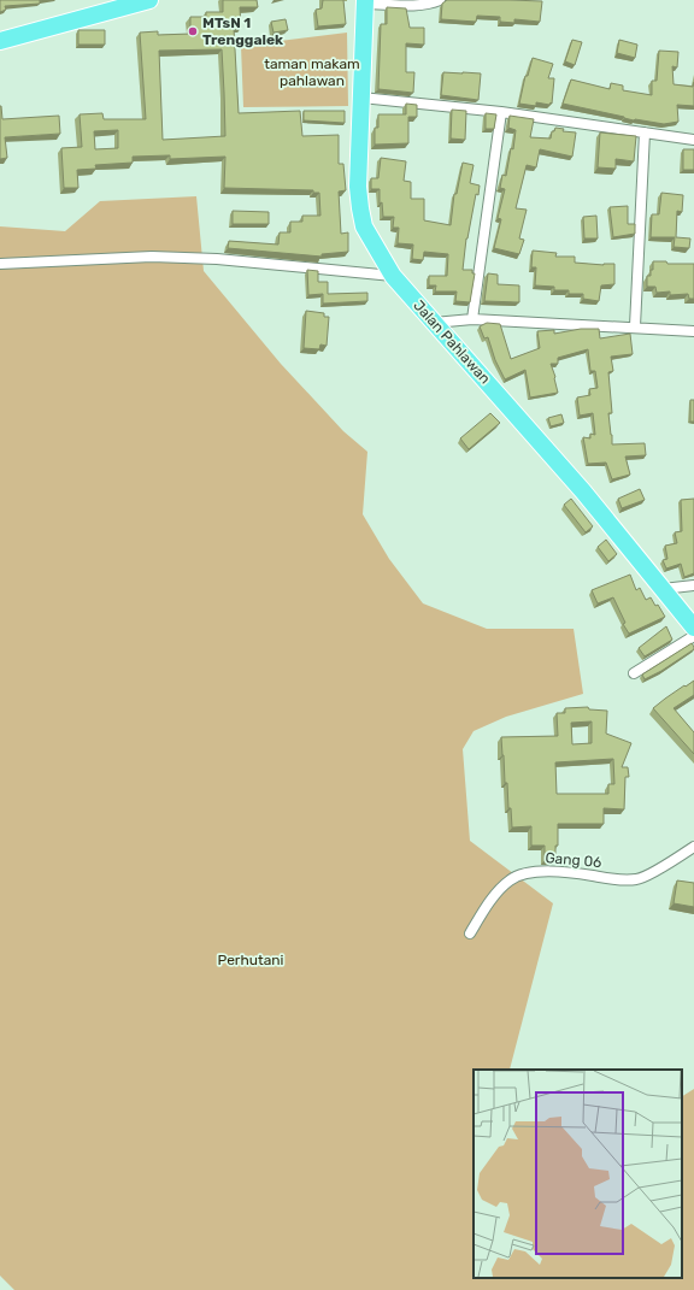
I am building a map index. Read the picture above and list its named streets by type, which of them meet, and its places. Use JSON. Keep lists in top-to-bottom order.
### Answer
{
  "streets": {
    "highway": ["Jalan Pahlawan"],
    "street": ["Gang 06"]
  },
  "parks": ["taman makam pahlawan", "Perhutani"],
  "places": ["MTsN 1 Trenggalek"]
}
